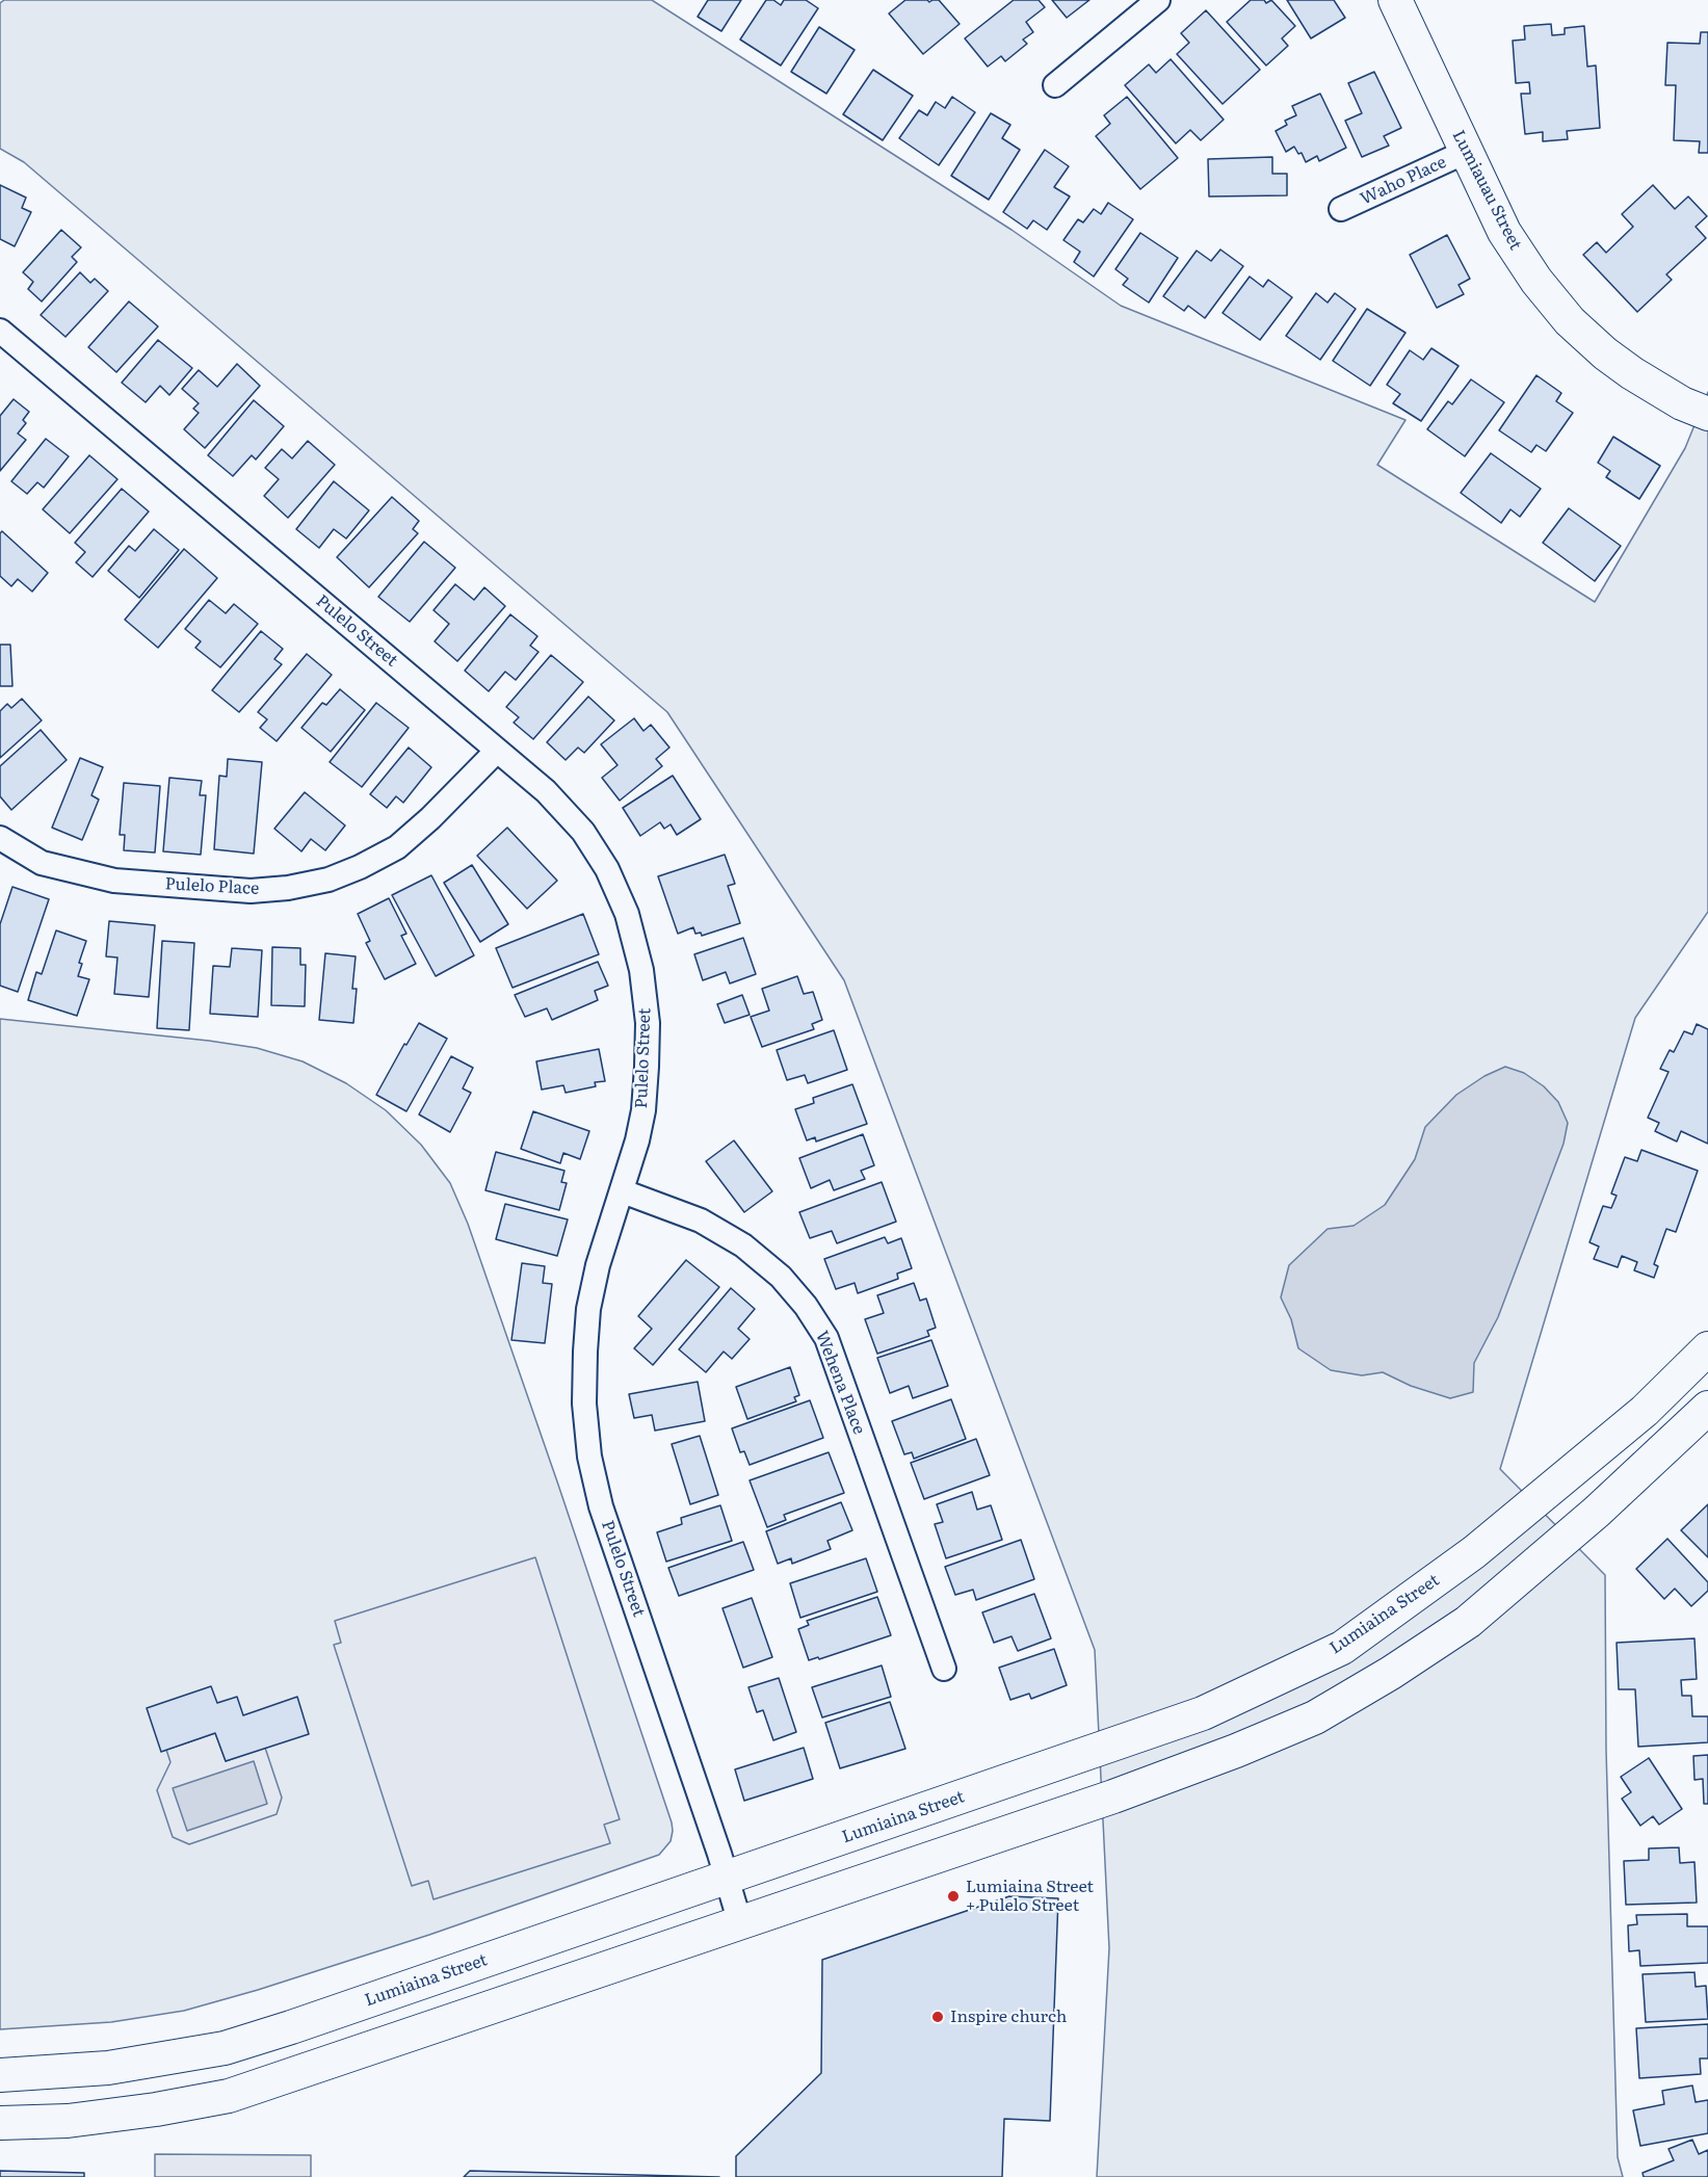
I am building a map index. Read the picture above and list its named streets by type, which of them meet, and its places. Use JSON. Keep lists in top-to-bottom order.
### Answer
{
  "streets": {
    "main road": ["Lumiauau Street", "Lumiaina Street"],
    "street": [
      "Waho Place",
      "Pulelo Street",
      "Pulelo Place",
      "Wehena Place"
    ]
  },
  "crossings": [
    ["Waho Place", "Lumiauau Street"],
    ["Pulelo Street", "Pulelo Place"],
    ["Pulelo Street", "Wehena Place"],
    ["Pulelo Street", "Lumiaina Street"]
  ],
  "places": ["Lumiaina Street + Pulelo Street", "Inspire church"]
}
